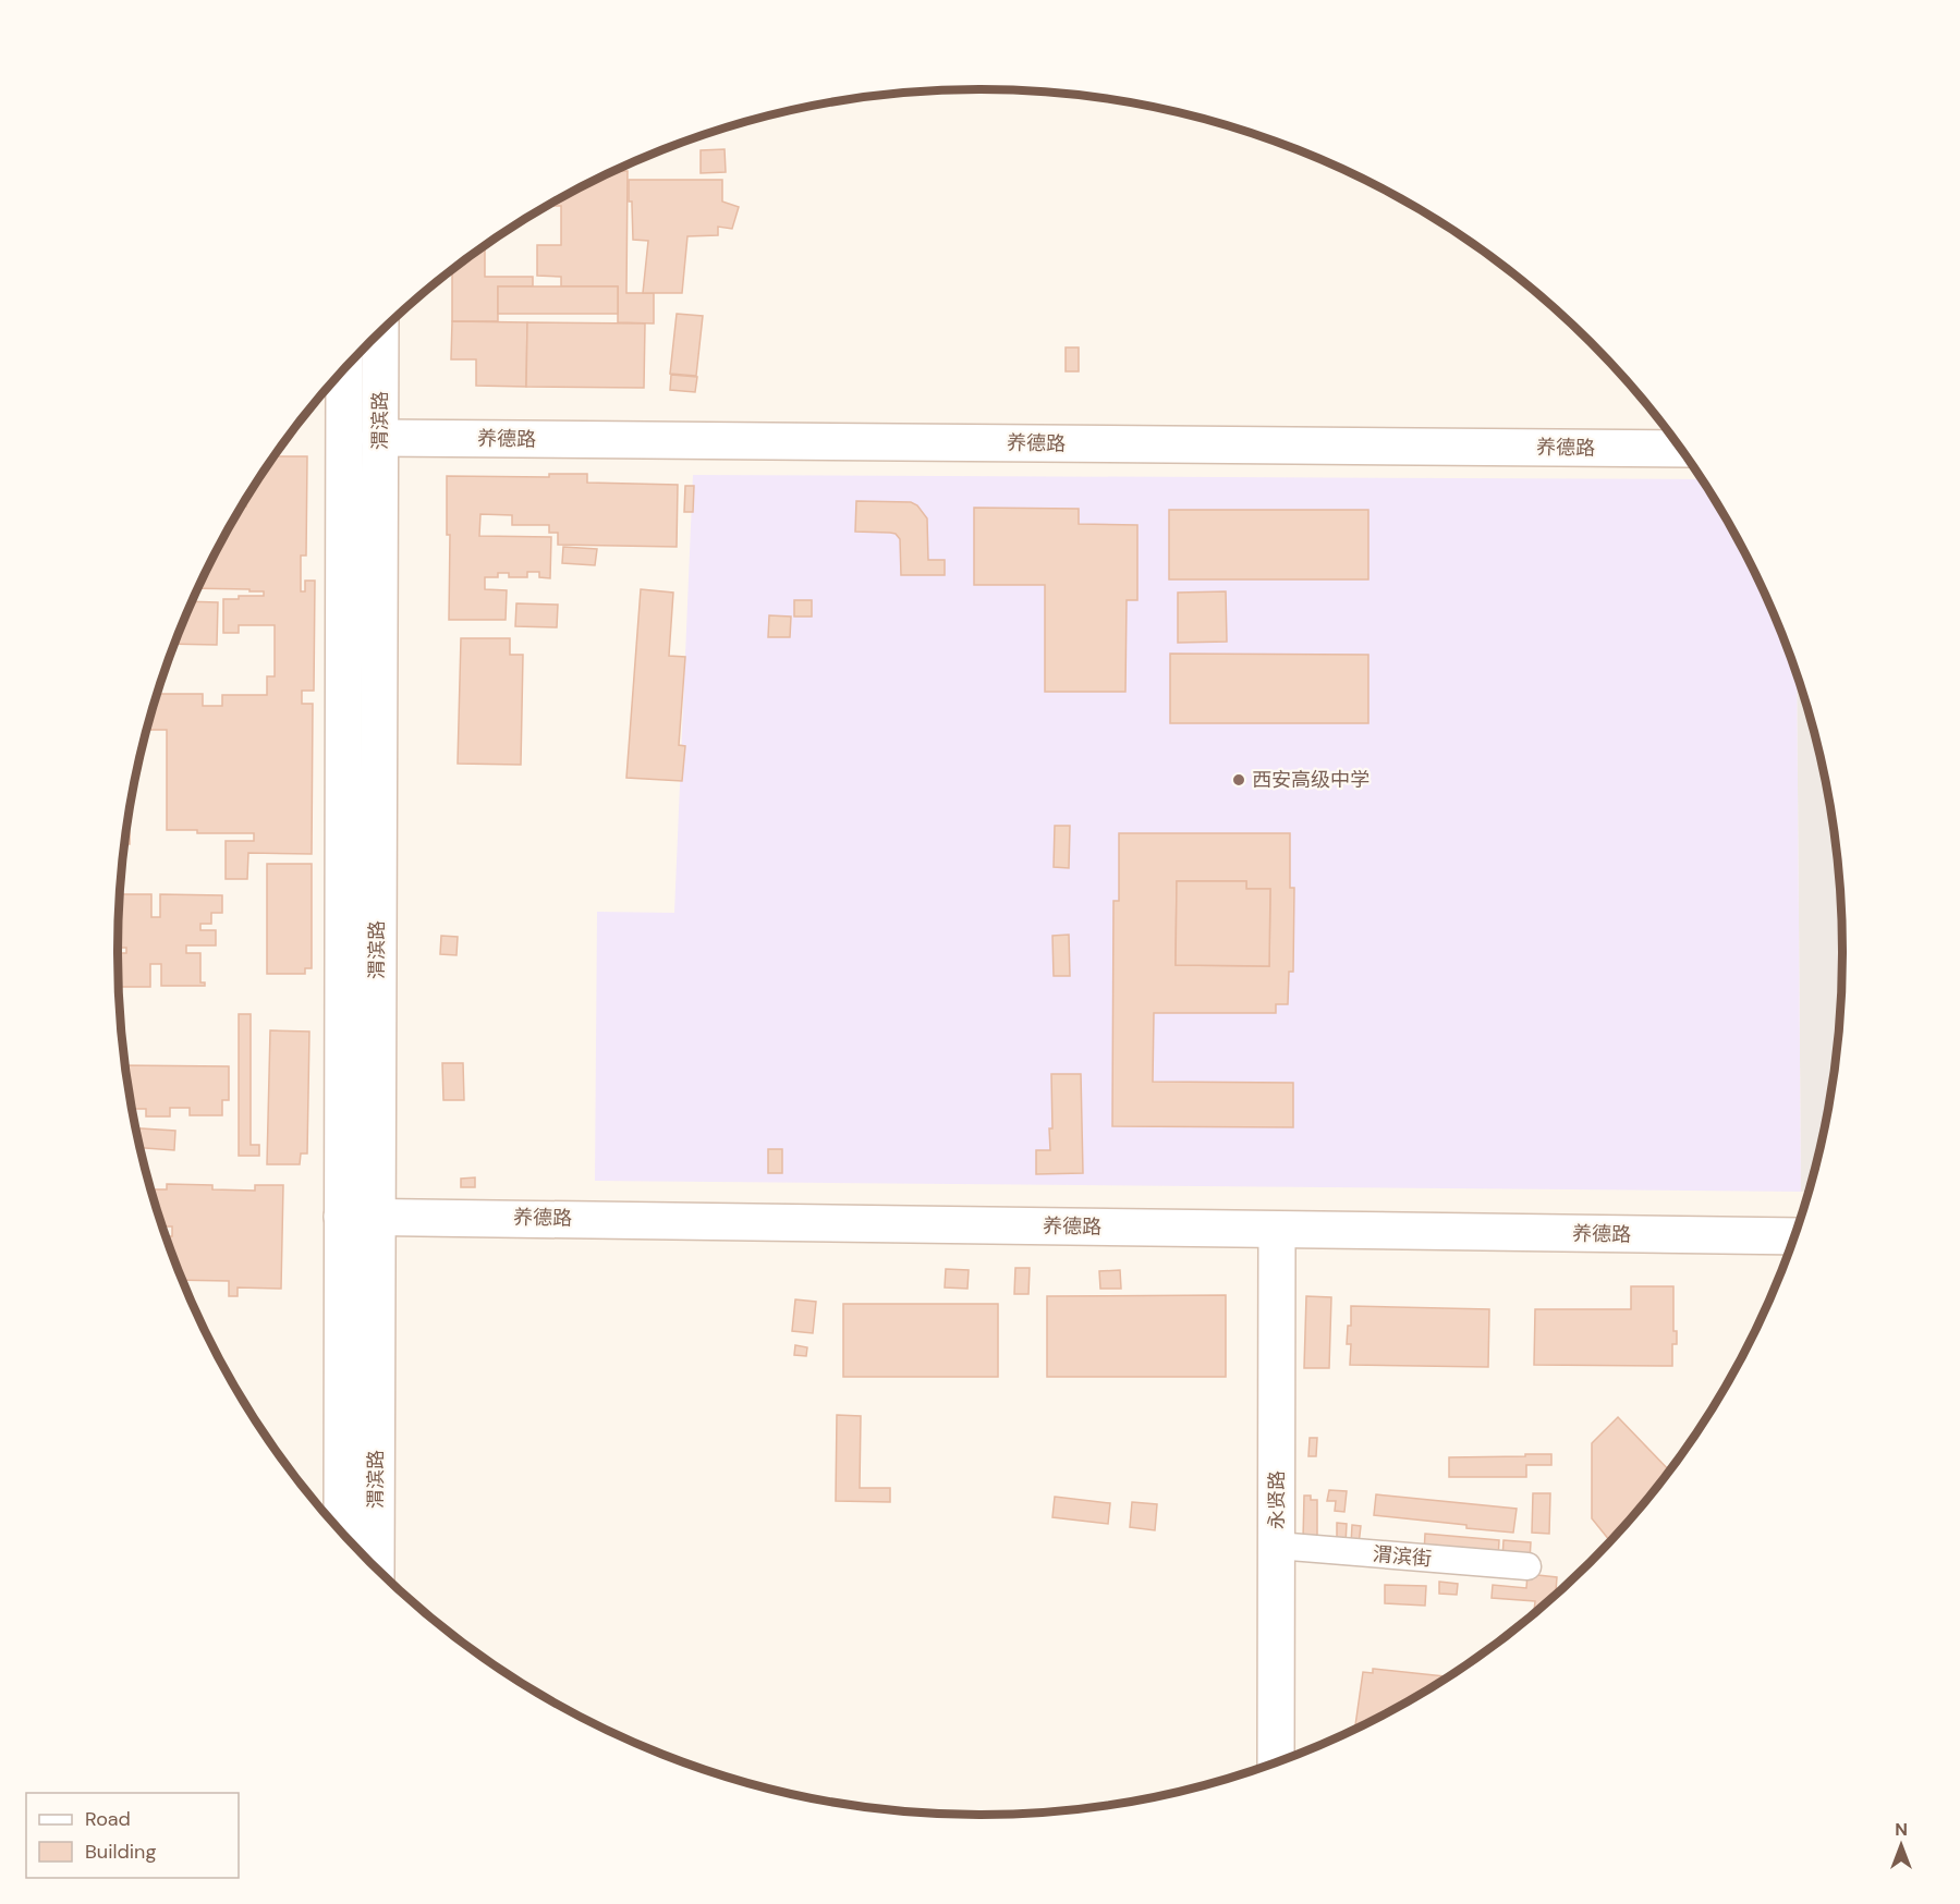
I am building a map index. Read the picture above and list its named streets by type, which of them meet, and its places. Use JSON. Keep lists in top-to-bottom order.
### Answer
{
  "streets": {
    "street": [
      "渭滨路",
      "养德路",
      "永贤路",
      "渭滨街"
    ]
  },
  "crossings": [
    ["渭滨路", "养德路"],
    ["养德路", "永贤路"],
    ["永贤路", "渭滨街"]
  ],
  "places": ["西安高级中学"],
  "legend": ["Road", "Building"],
  "north": "top"
}
